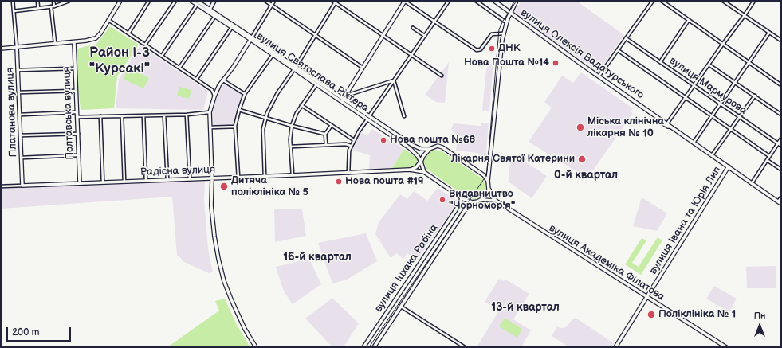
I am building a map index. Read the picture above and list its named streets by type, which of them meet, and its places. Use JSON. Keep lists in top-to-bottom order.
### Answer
{
  "streets": {
    "main road": [
      "вулиця Олексія Вадатурського",
      "вулиця Святослава Ріхтера",
      "Платанова вулиця",
      "Полтавська вулиця",
      "Радісна вулиця",
      "вулиця Івана та Юрія Лип",
      "вулиця Академіка Філатова",
      "вулиця Іцхака Рабіна"
    ],
    "street": ["вулиця Мармурова"]
  },
  "crossings": [
    ["вулиця Олексія Вадатурського", "вулиця Івана та Юрія Лип"],
    ["Платанова вулиця", "Радісна вулиця"],
    ["Полтавська вулиця", "Радісна вулиця"],
    ["вулиця Івана та Юрія Лип", "вулиця Академіка Філатова"],
    ["вулиця Академіка Філатова", "вулиця Іцхака Рабіна"]
  ],
  "districts": [
    "Район І-3 \"Курсакі\"",
    "0-й квартал",
    "16-й квартал",
    "13-й квартал"
  ],
  "places": [
    "ДНК",
    "Нова Пошта №14",
    "Міська клінічна лікарня № 10",
    "Нова пошта №68",
    "Лікарня Святої Катерини",
    "Нова пошта #19",
    "Дитяча поліклініка № 5",
    "Видавництво \"Чорномор'я\"",
    "Поліклініка № 1"
  ],
  "scale_bar": "200 m",
  "north": "top"
}
